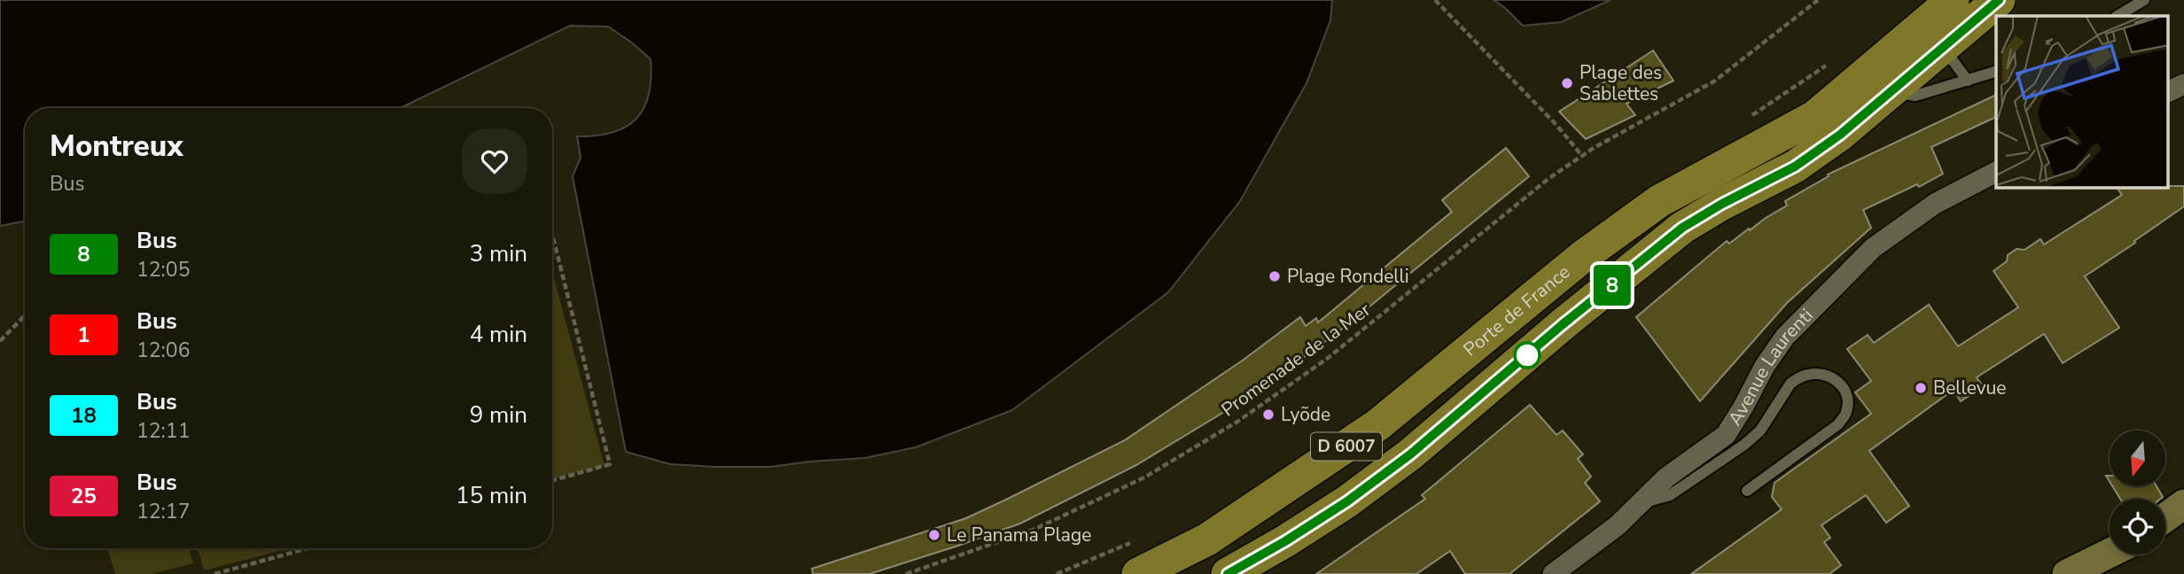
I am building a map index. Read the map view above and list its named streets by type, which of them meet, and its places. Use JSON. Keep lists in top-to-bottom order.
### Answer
{
  "streets": {
    "main road": ["Porte de France", "D 6007"],
    "street": ["Avenue Laurenti"],
    "path": ["Promenade de la Mer"]
  },
  "places": [
    "Plage des Sablettes",
    "Plage Rondelli",
    "Bellevue",
    "Lyõde",
    "Le Panama Plage"
  ],
  "lines": ["bus line 8"],
  "north": "bottom",
  "page": {
    "on_map": "8",
    "heading": ["Montreux", "Bus"],
    "list": [
      {
        "mark": "8",
        "name": "Bus",
        "note": "12:05",
        "value": "3 min"
      },
      {
        "mark": "1",
        "name": "Bus",
        "note": "12:06",
        "value": "4 min"
      },
      {
        "mark": "18",
        "name": "Bus",
        "note": "12:11",
        "value": "9 min"
      },
      {
        "mark": "25",
        "name": "Bus",
        "note": "12:17",
        "value": "15 min"
      }
    ]
  }
}
